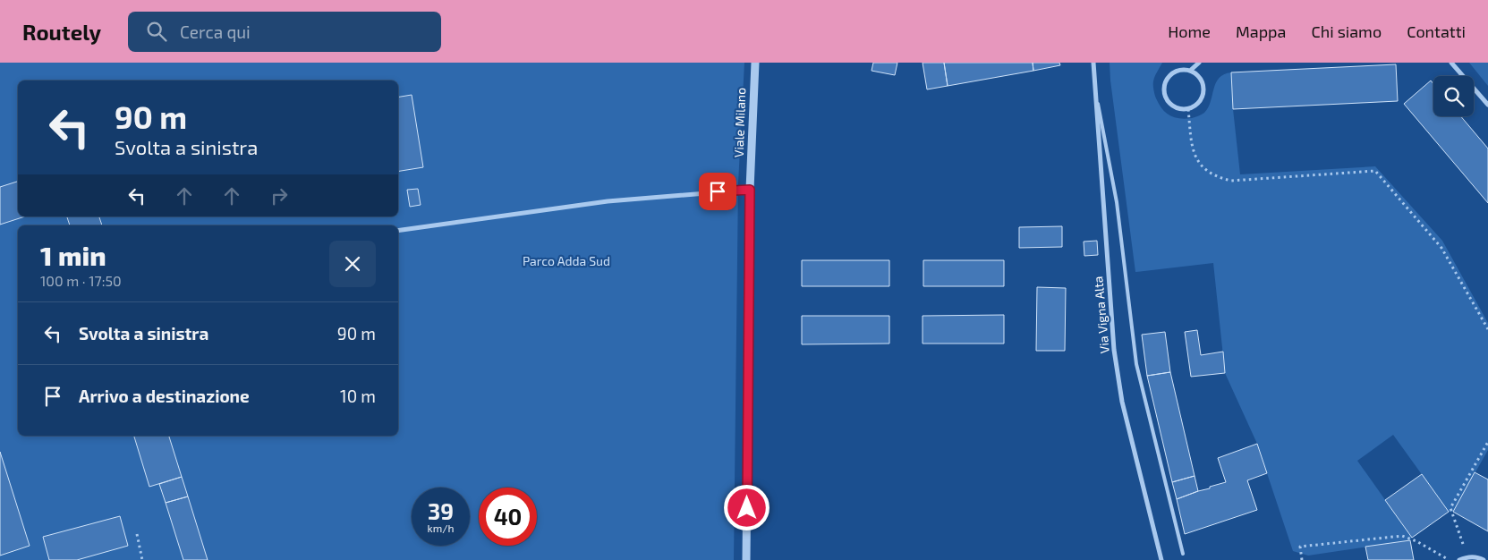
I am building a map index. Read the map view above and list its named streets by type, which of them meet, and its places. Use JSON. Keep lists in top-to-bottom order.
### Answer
{
  "streets": {
    "street": ["Viale Milano", "Via Vigna Alta"]
  },
  "parks": ["Parco Adda Sud"],
  "page": {
    "header": "Routely",
    "search": "Cerca qui",
    "nav": [
      "Home",
      "Mappa",
      "Chi siamo",
      "Contatti"
    ],
    "turn": ["90 m", "Svolta a sinistra"],
    "heading": ["1 min", "100 m · 17:50"],
    "list": [
      {
        "name": "Svolta a sinistra",
        "value": "90 m"
      },
      {
        "name": "Arrivo a destinazione",
        "value": "10 m"
      }
    ],
    "speed": "39 km/h",
    "limit": "40"
  }
}
